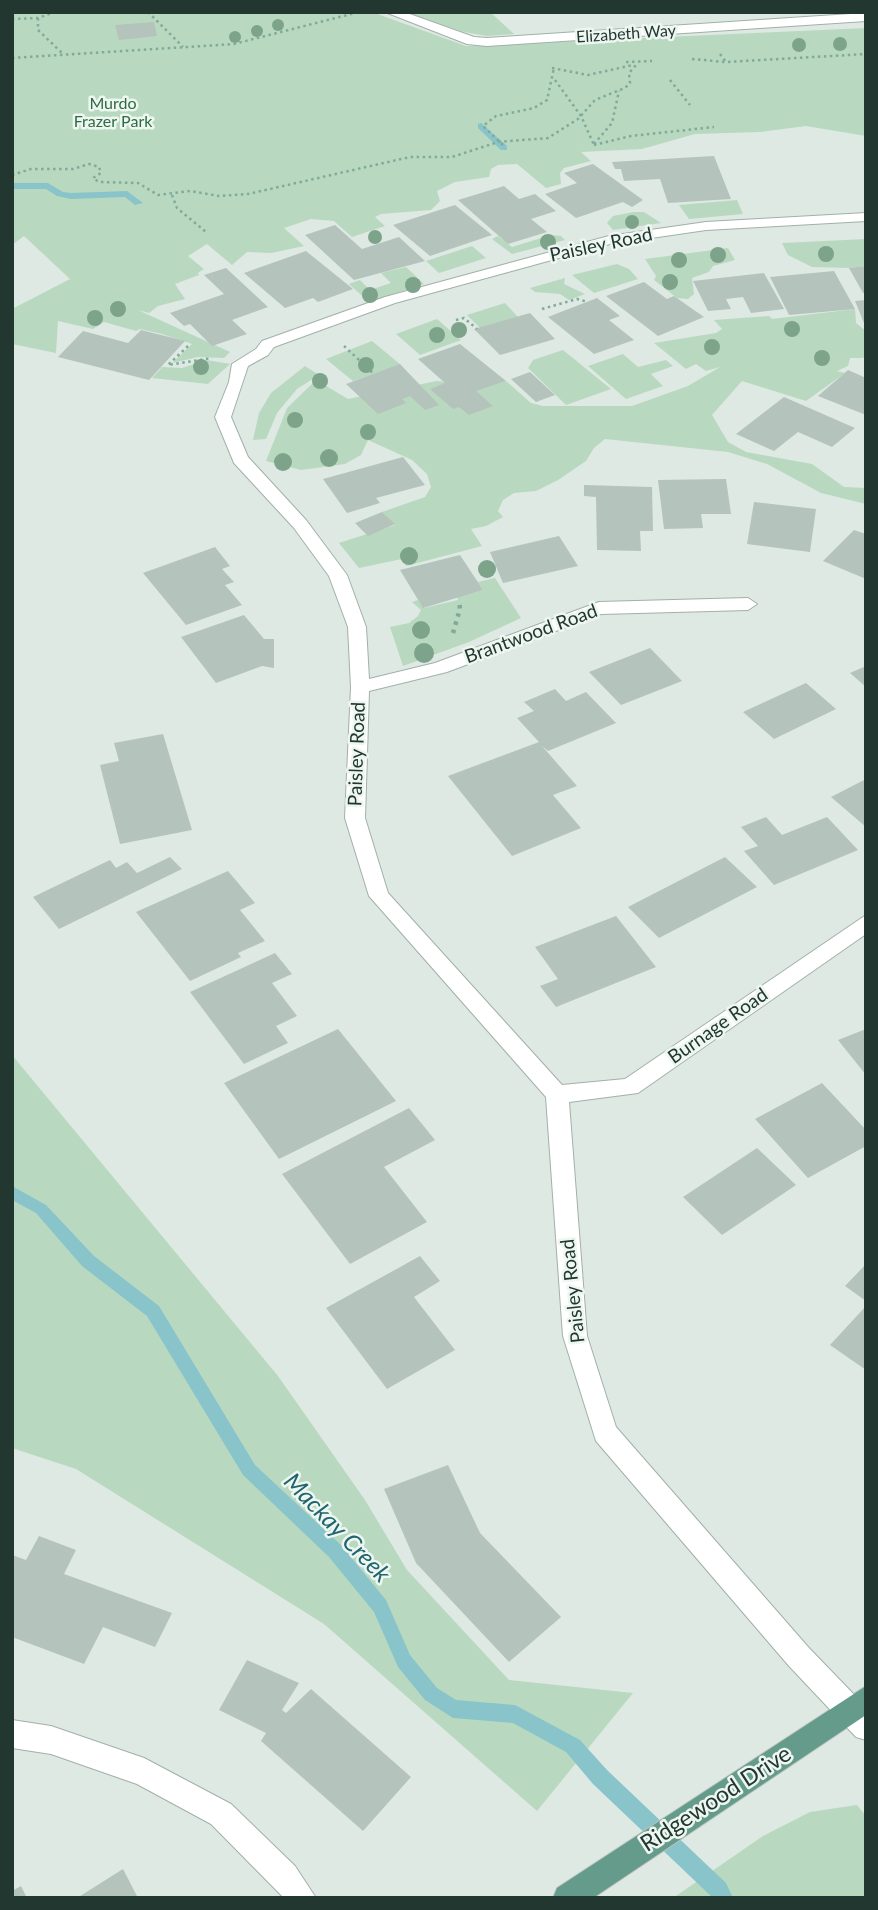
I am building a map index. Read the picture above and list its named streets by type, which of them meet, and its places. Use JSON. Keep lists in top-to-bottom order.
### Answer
{
  "streets": {
    "main road": ["Ridgewood Drive"],
    "street": [
      "Elizabeth Way",
      "Paisley Road",
      "Brantwood Road",
      "Burnage Road"
    ]
  },
  "crossings": [
    ["Paisley Road", "Brantwood Road"],
    ["Paisley Road", "Burnage Road"],
    ["Paisley Road", "Ridgewood Drive"]
  ],
  "water": ["Mackay Creek"],
  "parks": ["Murdo Frazer Park"]
}
